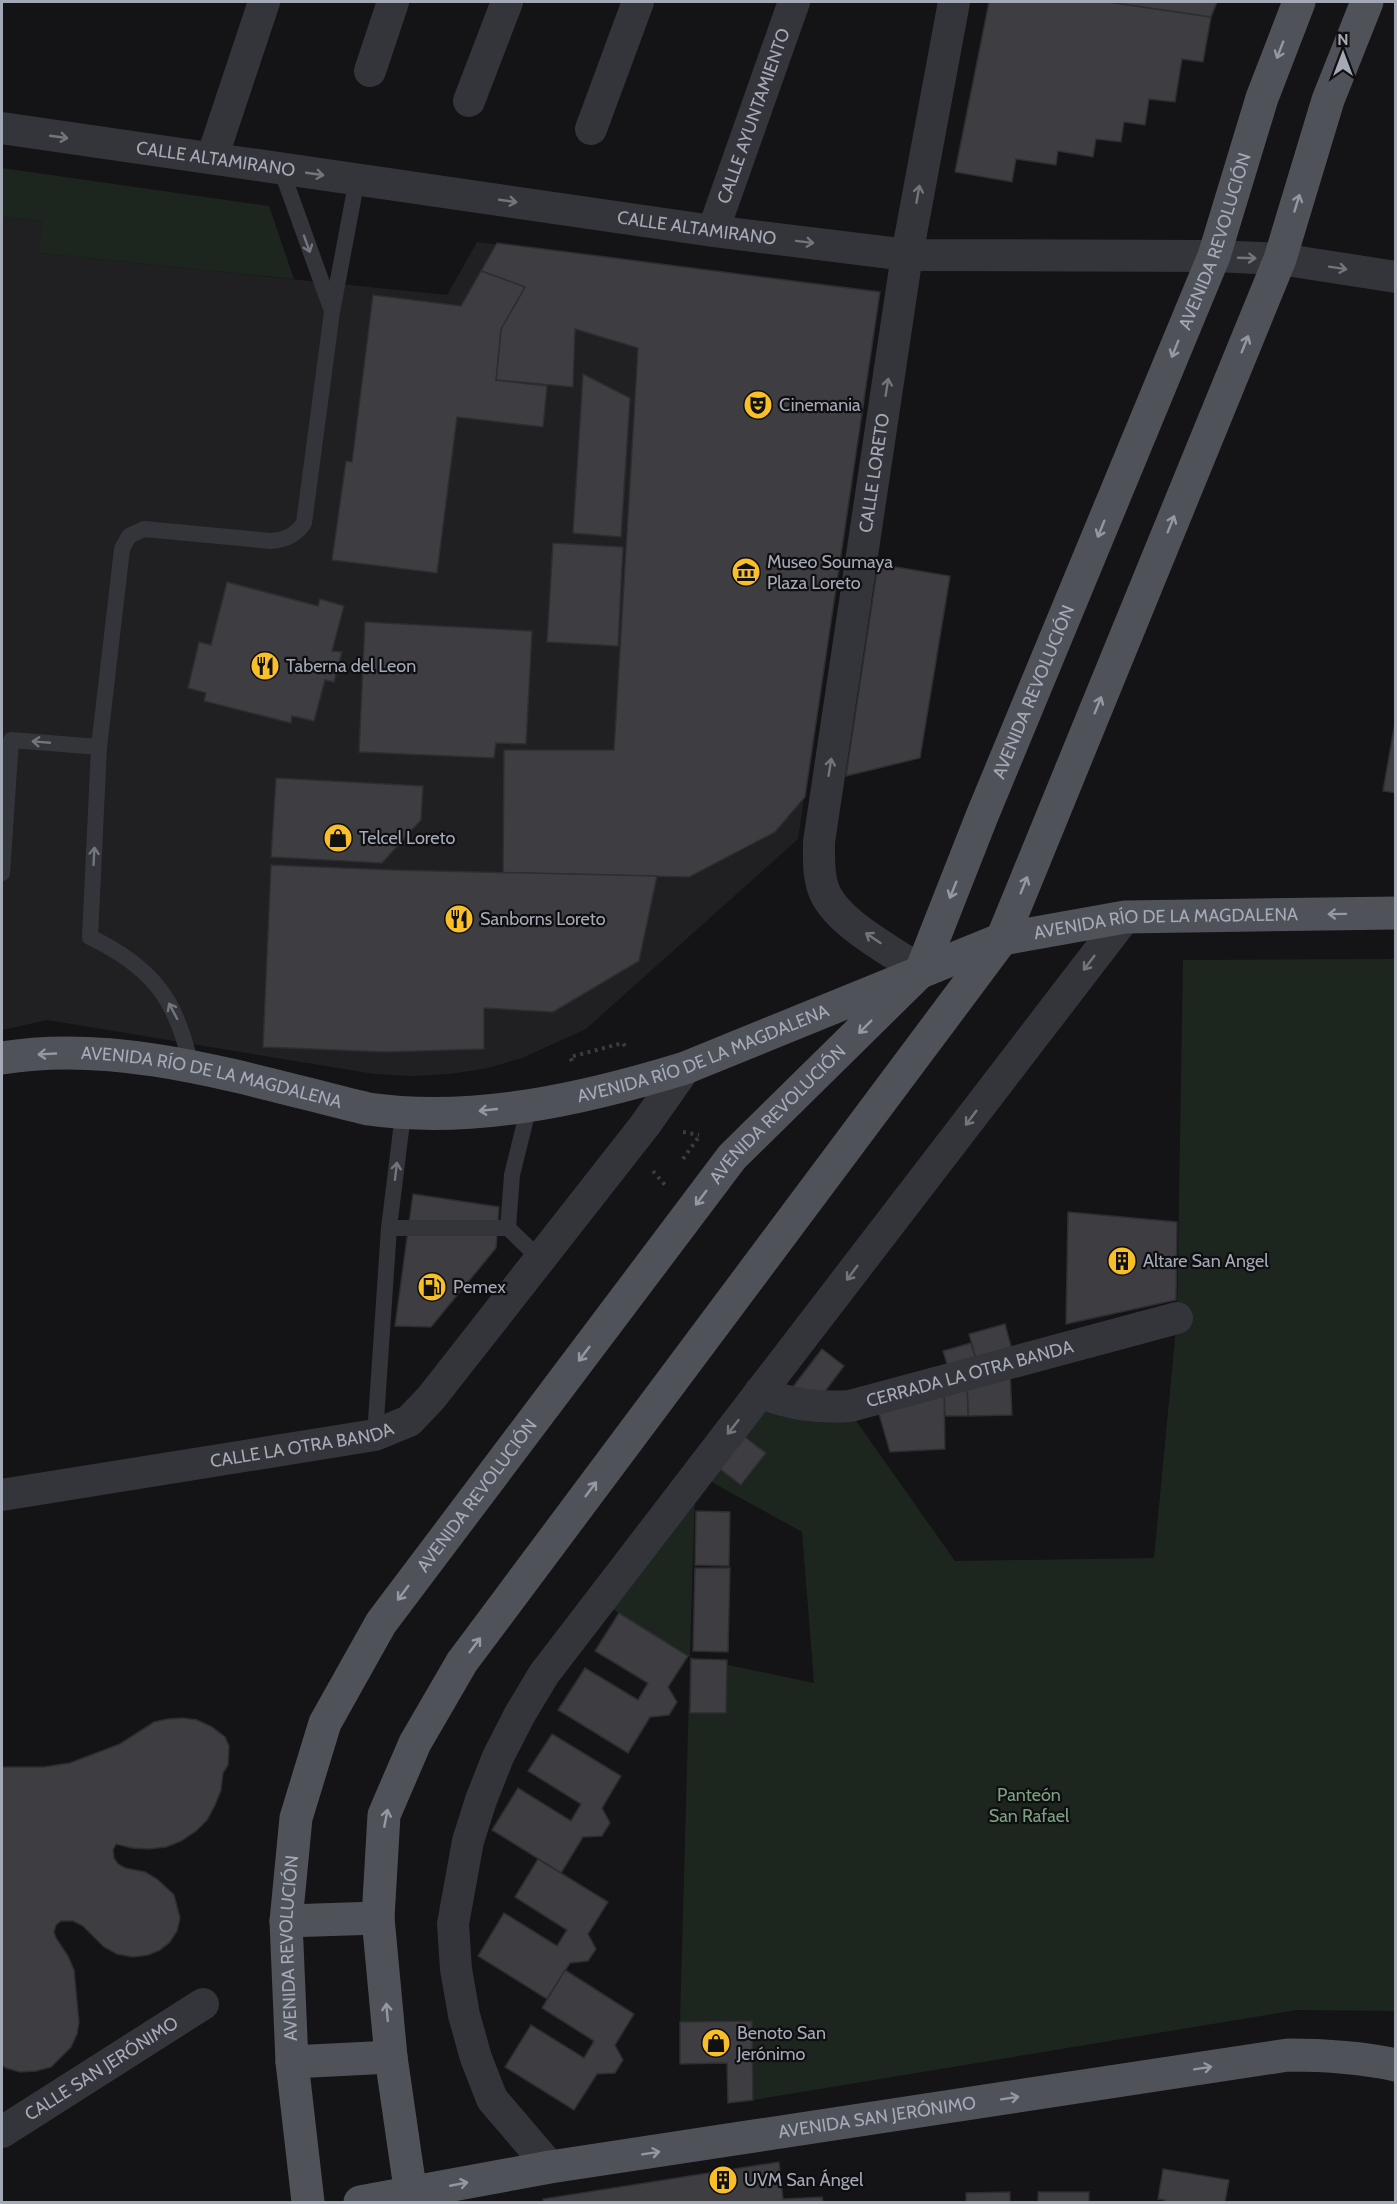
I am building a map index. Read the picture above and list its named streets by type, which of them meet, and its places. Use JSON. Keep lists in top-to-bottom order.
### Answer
{
  "streets": {
    "main road": ["AVENIDA REVOLUCIÓN", "AVENIDA RÍO DE LA MAGDALENA", "AVENIDA SAN JERÓNIMO"],
    "street": [
      "CALLE AYUNTAMIENTO",
      "CALLE ALTAMIRANO",
      "CALLE LORETO",
      "CERRADA LA OTRA BANDA",
      "CALLE LA OTRA BANDA",
      "CALLE SAN JERÓNIMO"
    ]
  },
  "crossings": [
    ["CALLE AYUNTAMIENTO", "CALLE ALTAMIRANO"],
    ["CALLE ALTAMIRANO", "AVENIDA REVOLUCIÓN"],
    ["CALLE ALTAMIRANO", "CALLE LORETO"],
    ["AVENIDA REVOLUCIÓN", "CALLE LORETO"],
    ["AVENIDA REVOLUCIÓN", "AVENIDA RÍO DE LA MAGDALENA"],
    ["CALLE LORETO", "AVENIDA RÍO DE LA MAGDALENA"],
    ["AVENIDA RÍO DE LA MAGDALENA", "CALLE LA OTRA BANDA"]
  ],
  "one_way": [
    "CALLE ALTAMIRANO",
    "CALLE LORETO",
    "AVENIDA RÍO DE LA MAGDALENA",
    "AVENIDA SAN JERÓNIMO"
  ],
  "parks": ["Panteón San Rafael"],
  "places": {
    "theatre": ["Cinemania"],
    "museum": ["Museo Soumaya Plaza Loreto"],
    "restaurant": ["Taberna del Leon", "Sanborns Loreto"],
    "shop": ["Telcel Loreto", "Benoto San Jerónimo"],
    "building": ["Altare San Angel", "UVM San Ángel"],
    "fuel station": ["Pemex"]
  },
  "north": "top"
}
